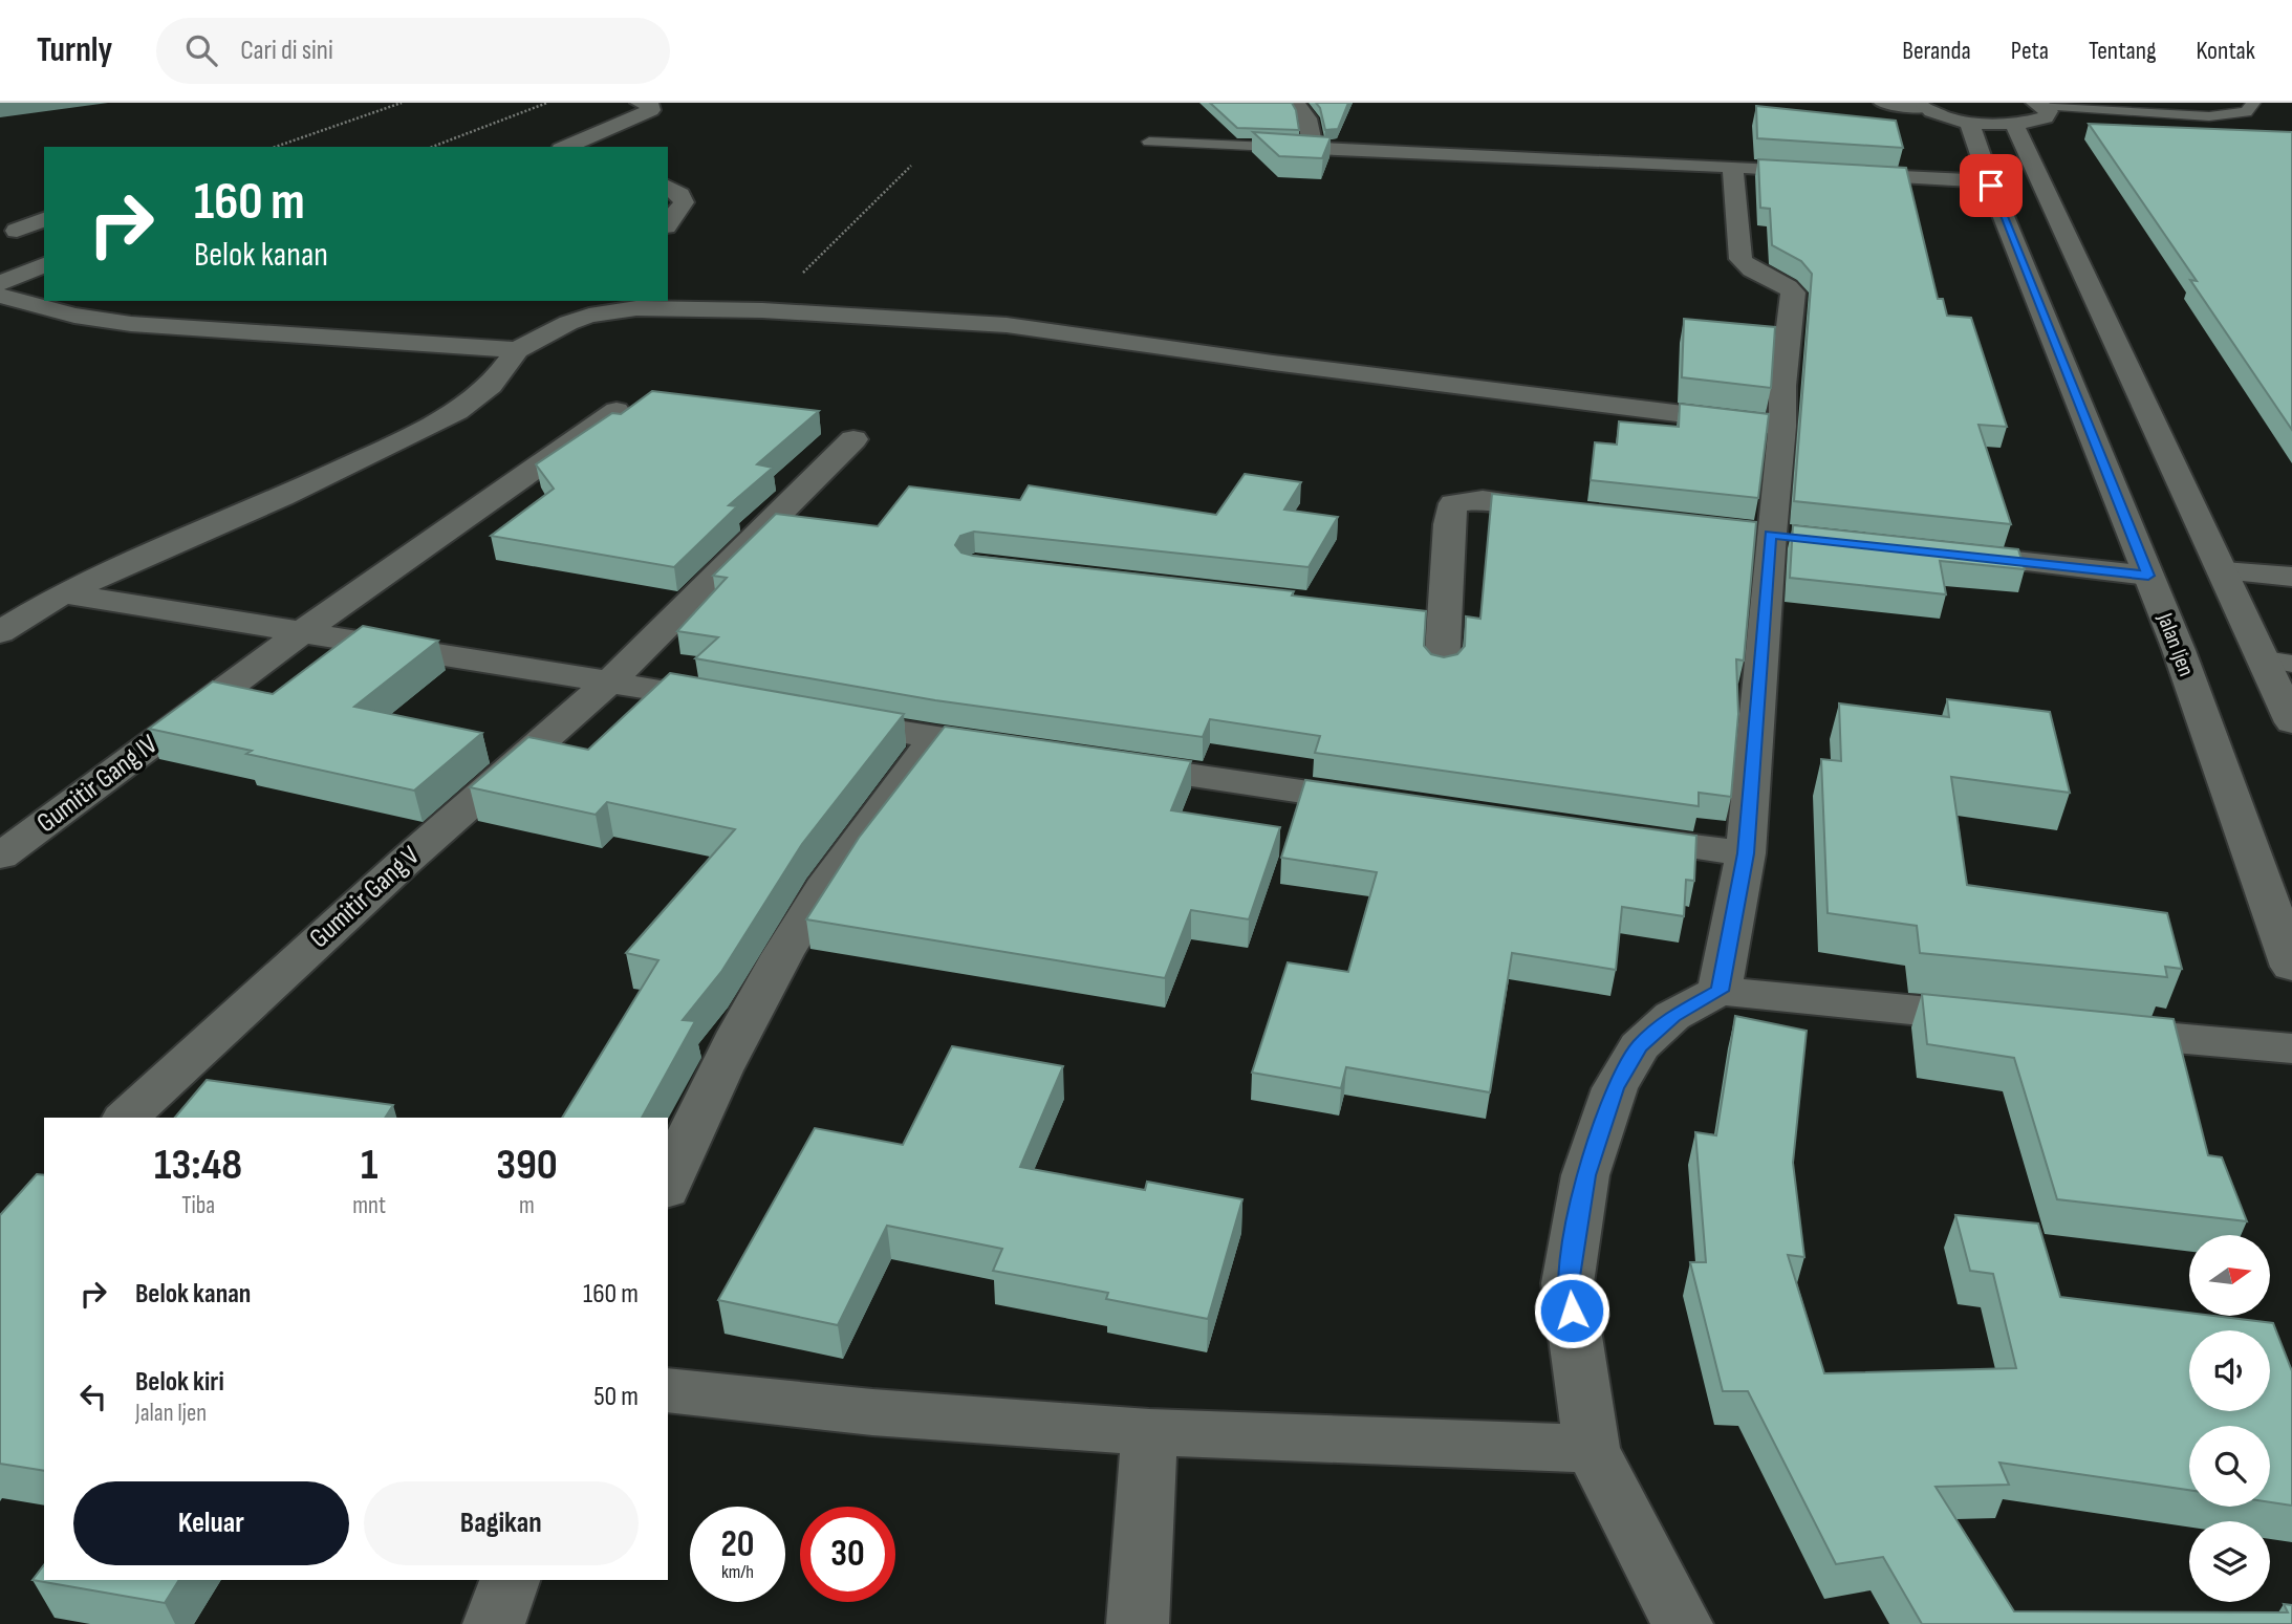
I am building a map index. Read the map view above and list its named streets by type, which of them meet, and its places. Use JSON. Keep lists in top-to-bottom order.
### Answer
{
  "streets": {
    "street": ["Jalan Ijen", "Gumitir Gang IV", "Gumitir Gang V"]
  },
  "north": "right",
  "page": {
    "header": "Turnly",
    "search": "Cari di sini",
    "nav": [
      "Beranda",
      "Peta",
      "Tentang",
      "Kontak"
    ],
    "turn": ["160 m", "Belok kanan"],
    "eta": [
      "13:48",
      "Tiba",
      "1",
      "mnt",
      "390",
      "m"
    ],
    "list": [
      {
        "name": "Belok kanan",
        "value": "160 m"
      },
      {
        "name": "Belok kiri",
        "note": "Jalan Ijen",
        "value": "50 m"
      }
    ],
    "buttons": ["Keluar", "Bagikan"],
    "speed": "20 km/h",
    "limit": "30"
  }
}
